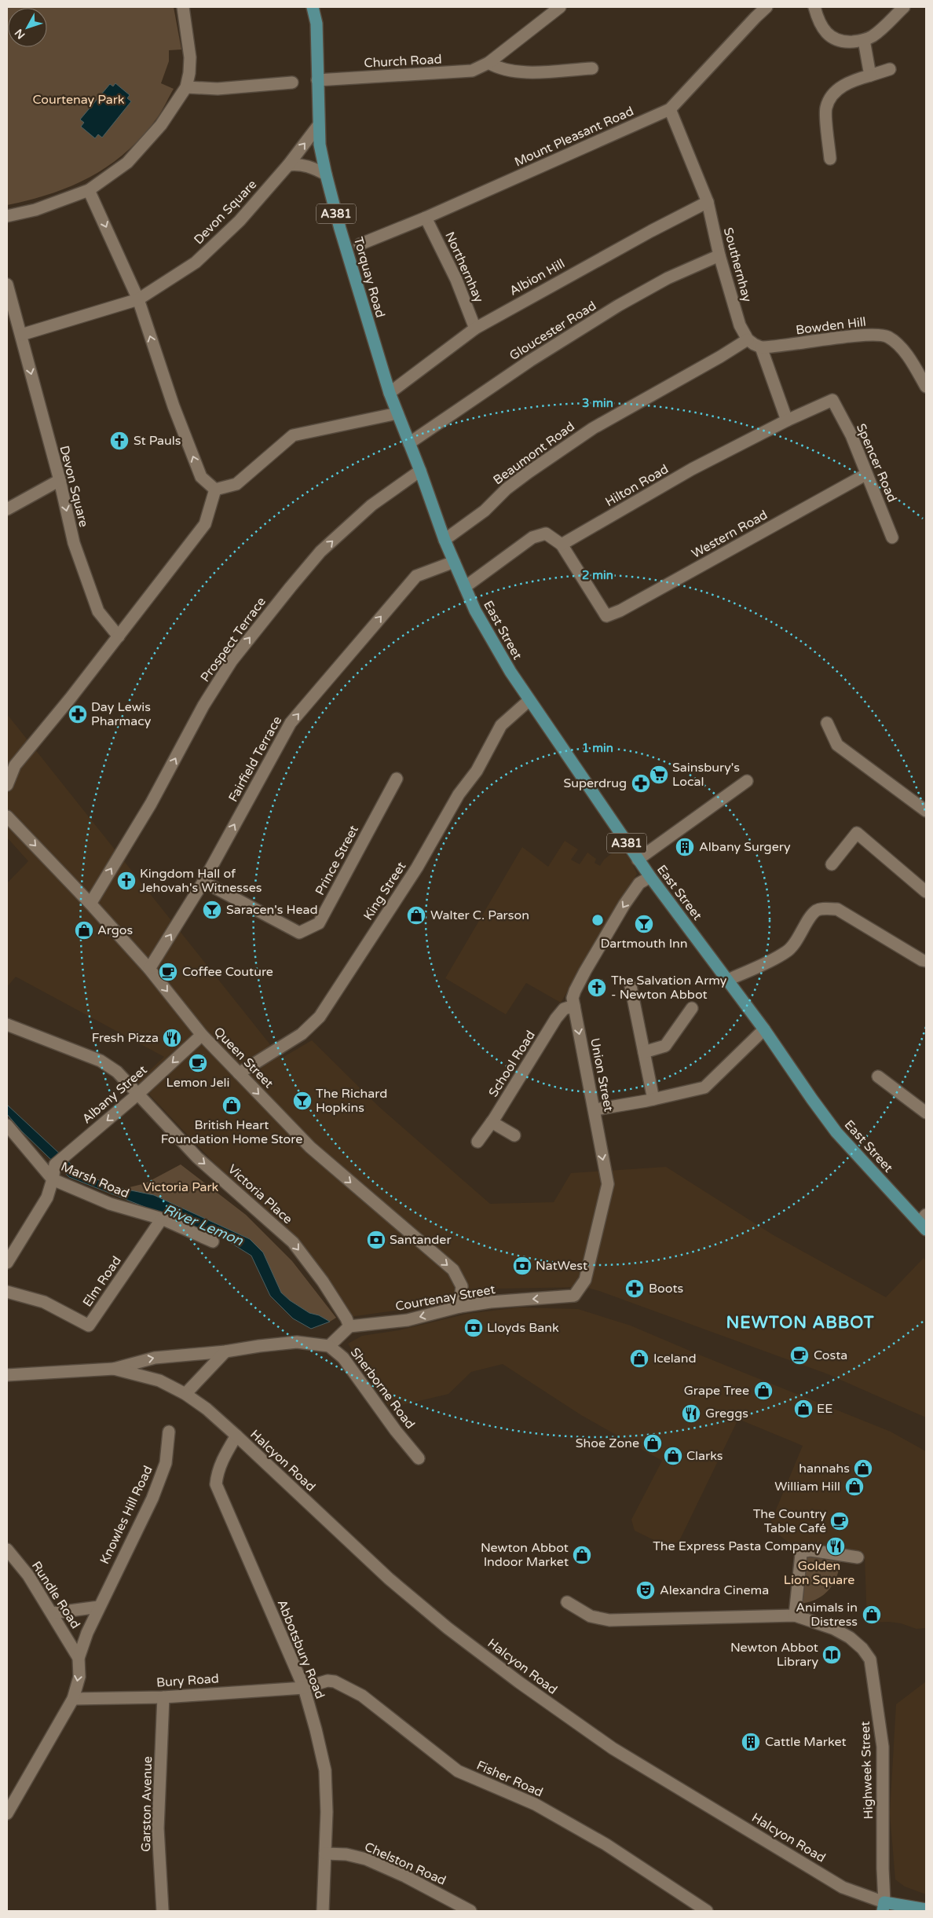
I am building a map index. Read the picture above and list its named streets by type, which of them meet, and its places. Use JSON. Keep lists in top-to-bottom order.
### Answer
{
  "streets": {
    "main road": ["A381", "Torquay Road", "East Street"],
    "street": [
      "Church Road",
      "Mount Pleasant Road",
      "Devon Square",
      "Southernhay",
      "Northernhay",
      "Albion Hill",
      "Bowden Hill",
      "Gloucester Road",
      "Beaumont Road",
      "Spencer Road",
      "Hilton Road",
      "Western Road",
      "Prospect Terrace",
      "Fairfield Terrace",
      "Prince Street",
      "King Street",
      "Queen Street",
      "School Road",
      "Union Street",
      "Albany Street",
      "Marsh Road",
      "Victoria Place",
      "Elm Road",
      "Courtenay Street",
      "Sherborne Road",
      "Halcyon Road",
      "Knowles Hill Road",
      "Rundle Road",
      "Abbotsbury Road",
      "Bury Road",
      "Highweek Street",
      "Fisher Road",
      "Garston Avenue",
      "Chelston Road"
    ]
  },
  "crossings": [
    ["Church Road", "Torquay Road"],
    ["Mount Pleasant Road", "Southernhay"],
    ["Mount Pleasant Road", "Northernhay"],
    ["Devon Square", "Torquay Road"],
    ["Southernhay", "Albion Hill"],
    ["Southernhay", "Gloucester Road"],
    ["Southernhay", "Beaumont Road"],
    ["Northernhay", "Albion Hill"],
    ["Torquay Road", "Albion Hill"],
    ["Torquay Road", "East Street"],
    ["Gloucester Road", "East Street"],
    ["Beaumont Road", "East Street"],
    ["Spencer Road", "Hilton Road"],
    ["Spencer Road", "Western Road"],
    ["Hilton Road", "Western Road"],
    ["East Street", "Prospect Terrace"],
    ["East Street", "Fairfield Terrace"],
    ["East Street", "King Street"],
    ["East Street", "Union Street"],
    ["Prospect Terrace", "Queen Street"],
    ["Fairfield Terrace", "Prince Street"],
    ["Fairfield Terrace", "Queen Street"],
    ["King Street", "Queen Street"],
    ["Queen Street", "Albany Street"],
    ["Queen Street", "Courtenay Street"],
    ["School Road", "Union Street"],
    ["Union Street", "Courtenay Street"],
    ["Albany Street", "Marsh Road"],
    ["Albany Street", "Victoria Place"],
    ["Marsh Road", "Elm Road"],
    ["Victoria Place", "Courtenay Street"],
    ["Halcyon Road", "Abbotsbury Road"],
    ["Halcyon Road", "Highweek Street"],
    ["Knowles Hill Road", "Rundle Road"],
    ["Knowles Hill Road", "Bury Road"],
    ["Abbotsbury Road", "Bury Road"],
    ["Abbotsbury Road", "Fisher Road"],
    ["Abbotsbury Road", "Chelston Road"],
    ["Bury Road", "Fisher Road"],
    ["Bury Road", "Garston Avenue"]
  ],
  "one_way": [
    "Prospect Terrace",
    "Fairfield Terrace",
    "Queen Street",
    "Union Street",
    "Albany Street",
    "Victoria Place",
    "Courtenay Street"
  ],
  "districts": ["NEWTON ABBOT"],
  "water": ["River Lemon"],
  "parks": ["Courtenay Park", "Victoria Park", "Golden Lion Square"],
  "places": {
    "church": ["St Pauls", "Kingdom Hall of Jehovah's Witnesses", "The Salvation Army - Newton Abbot"],
    "pharmacy": ["Day Lewis Pharmacy", "Superdrug", "Boots"],
    "supermarket": ["Sainsbury's Local"],
    "building": ["Albany Surgery", "Cattle Market"],
    "bar": ["Saracen's Head", "Dartmouth Inn", "The Richard Hopkins"],
    "shop": [
      "Walter C. Parson",
      "Argos",
      "British Heart Foundation Home Store",
      "Iceland",
      "Grape Tree",
      "EE",
      "Shoe Zone",
      "Clarks",
      "hannahs",
      "William Hill",
      "Newton Abbot Indoor Market",
      "Animals in Distress"
    ],
    "cafe": [
      "Coffee Couture",
      "Lemon Jeli",
      "Costa",
      "The Country Table Café"
    ],
    "restaurant": ["Fresh Pizza", "Greggs", "The Express Pasta Company"],
    "bank": ["Santander", "NatWest", "Lloyds Bank"],
    "theatre": ["Alexandra Cinema"],
    "library": ["Newton Abbot Library"]
  },
  "north": "bottom left",
  "rings": ["3 min", "2 min", "1 min"]
}
